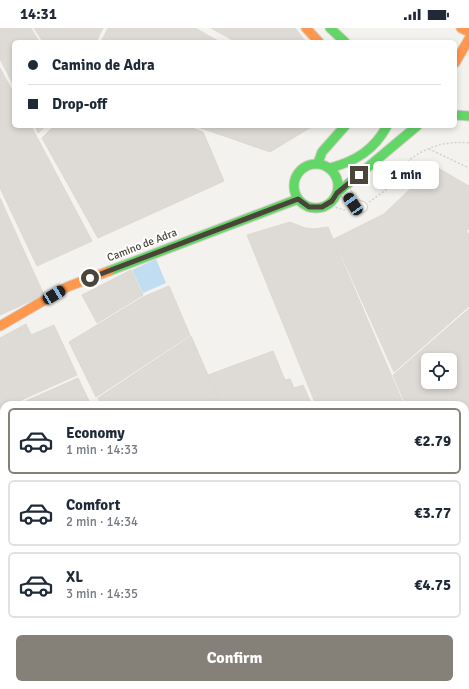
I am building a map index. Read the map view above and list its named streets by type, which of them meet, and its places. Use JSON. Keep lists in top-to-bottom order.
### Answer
{
  "streets": {
    "main road": ["Camino de Adra"]
  },
  "page": {
    "status": "14:31",
    "banner": ["Camino de Adra", "Drop-off"],
    "bubble": "1 min",
    "list": [
      {
        "name": "Economy",
        "note": "1 min · 14:33",
        "value": "€2.79"
      },
      {
        "name": "Comfort",
        "note": "2 min · 14:34",
        "value": "€3.77"
      },
      {
        "name": "XL",
        "note": "3 min · 14:35",
        "value": "€4.75"
      }
    ],
    "buttons": "Confirm"
  }
}
